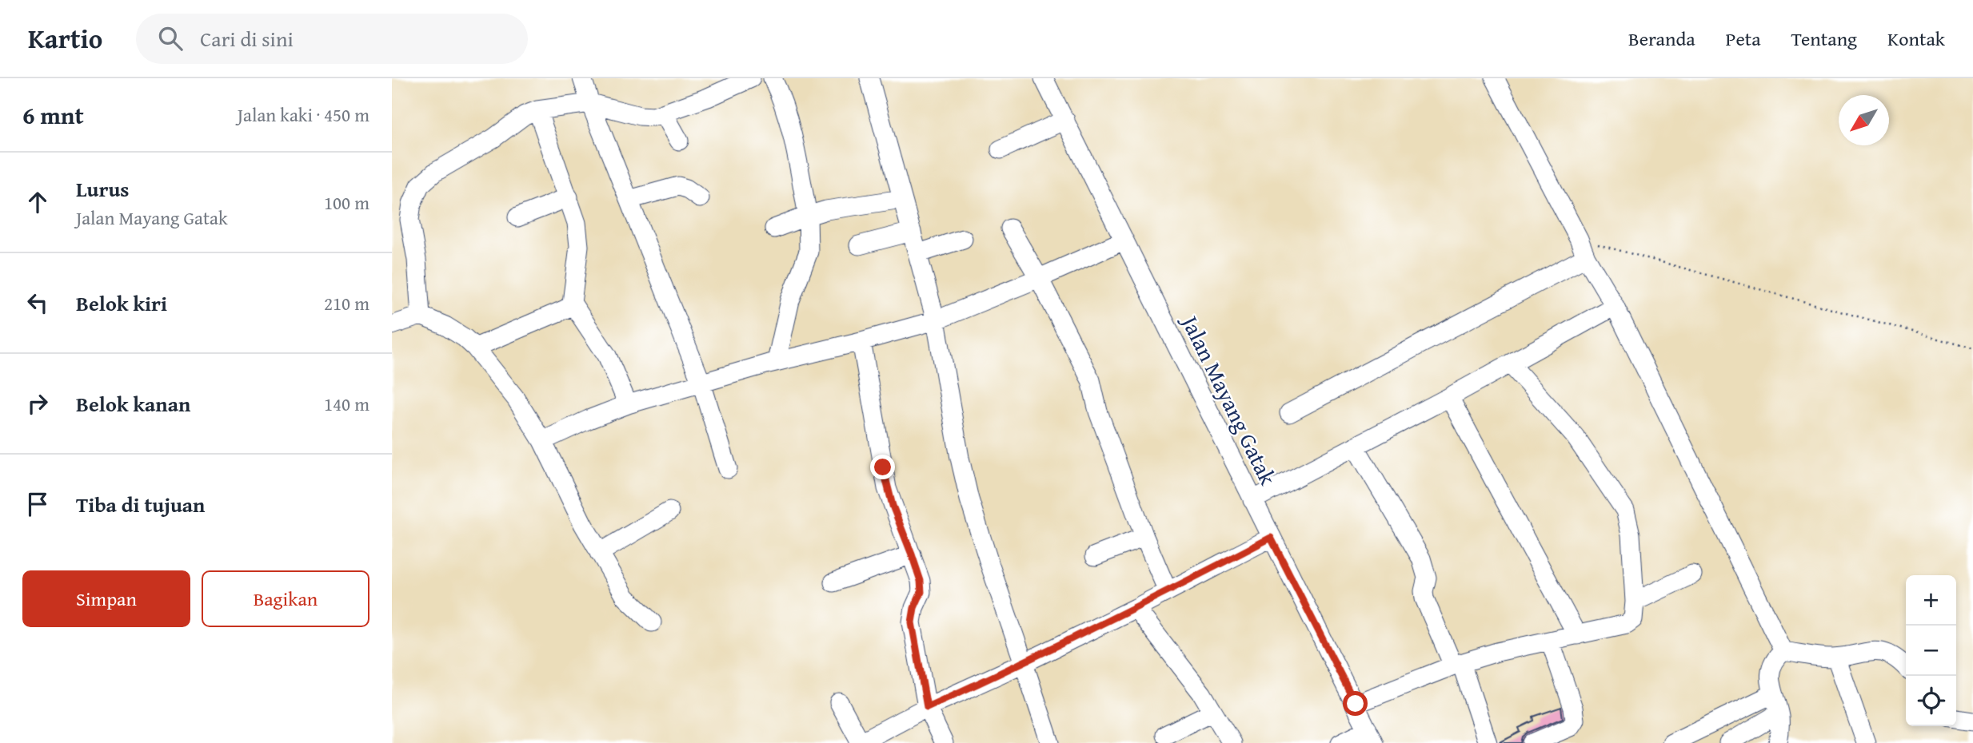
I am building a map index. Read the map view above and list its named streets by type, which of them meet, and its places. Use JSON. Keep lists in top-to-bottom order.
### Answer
{
  "streets": {
    "street": ["Jalan Mayang Gatak"]
  },
  "north": "bottom left",
  "page": {
    "header": "Kartio",
    "search": "Cari di sini",
    "nav": [
      "Beranda",
      "Peta",
      "Tentang",
      "Kontak"
    ],
    "heading": ["6 mnt", "Jalan kaki · 450 m"],
    "list": [
      ["Lurus", "Jalan Mayang Gatak", "100 m"],
      ["Belok kiri", "210 m"],
      ["Belok kanan", "140 m"],
      "Tiba di tujuan"
    ],
    "buttons": ["Simpan", "Bagikan"],
    "map_buttons": ["+", "−"]
  }
}
